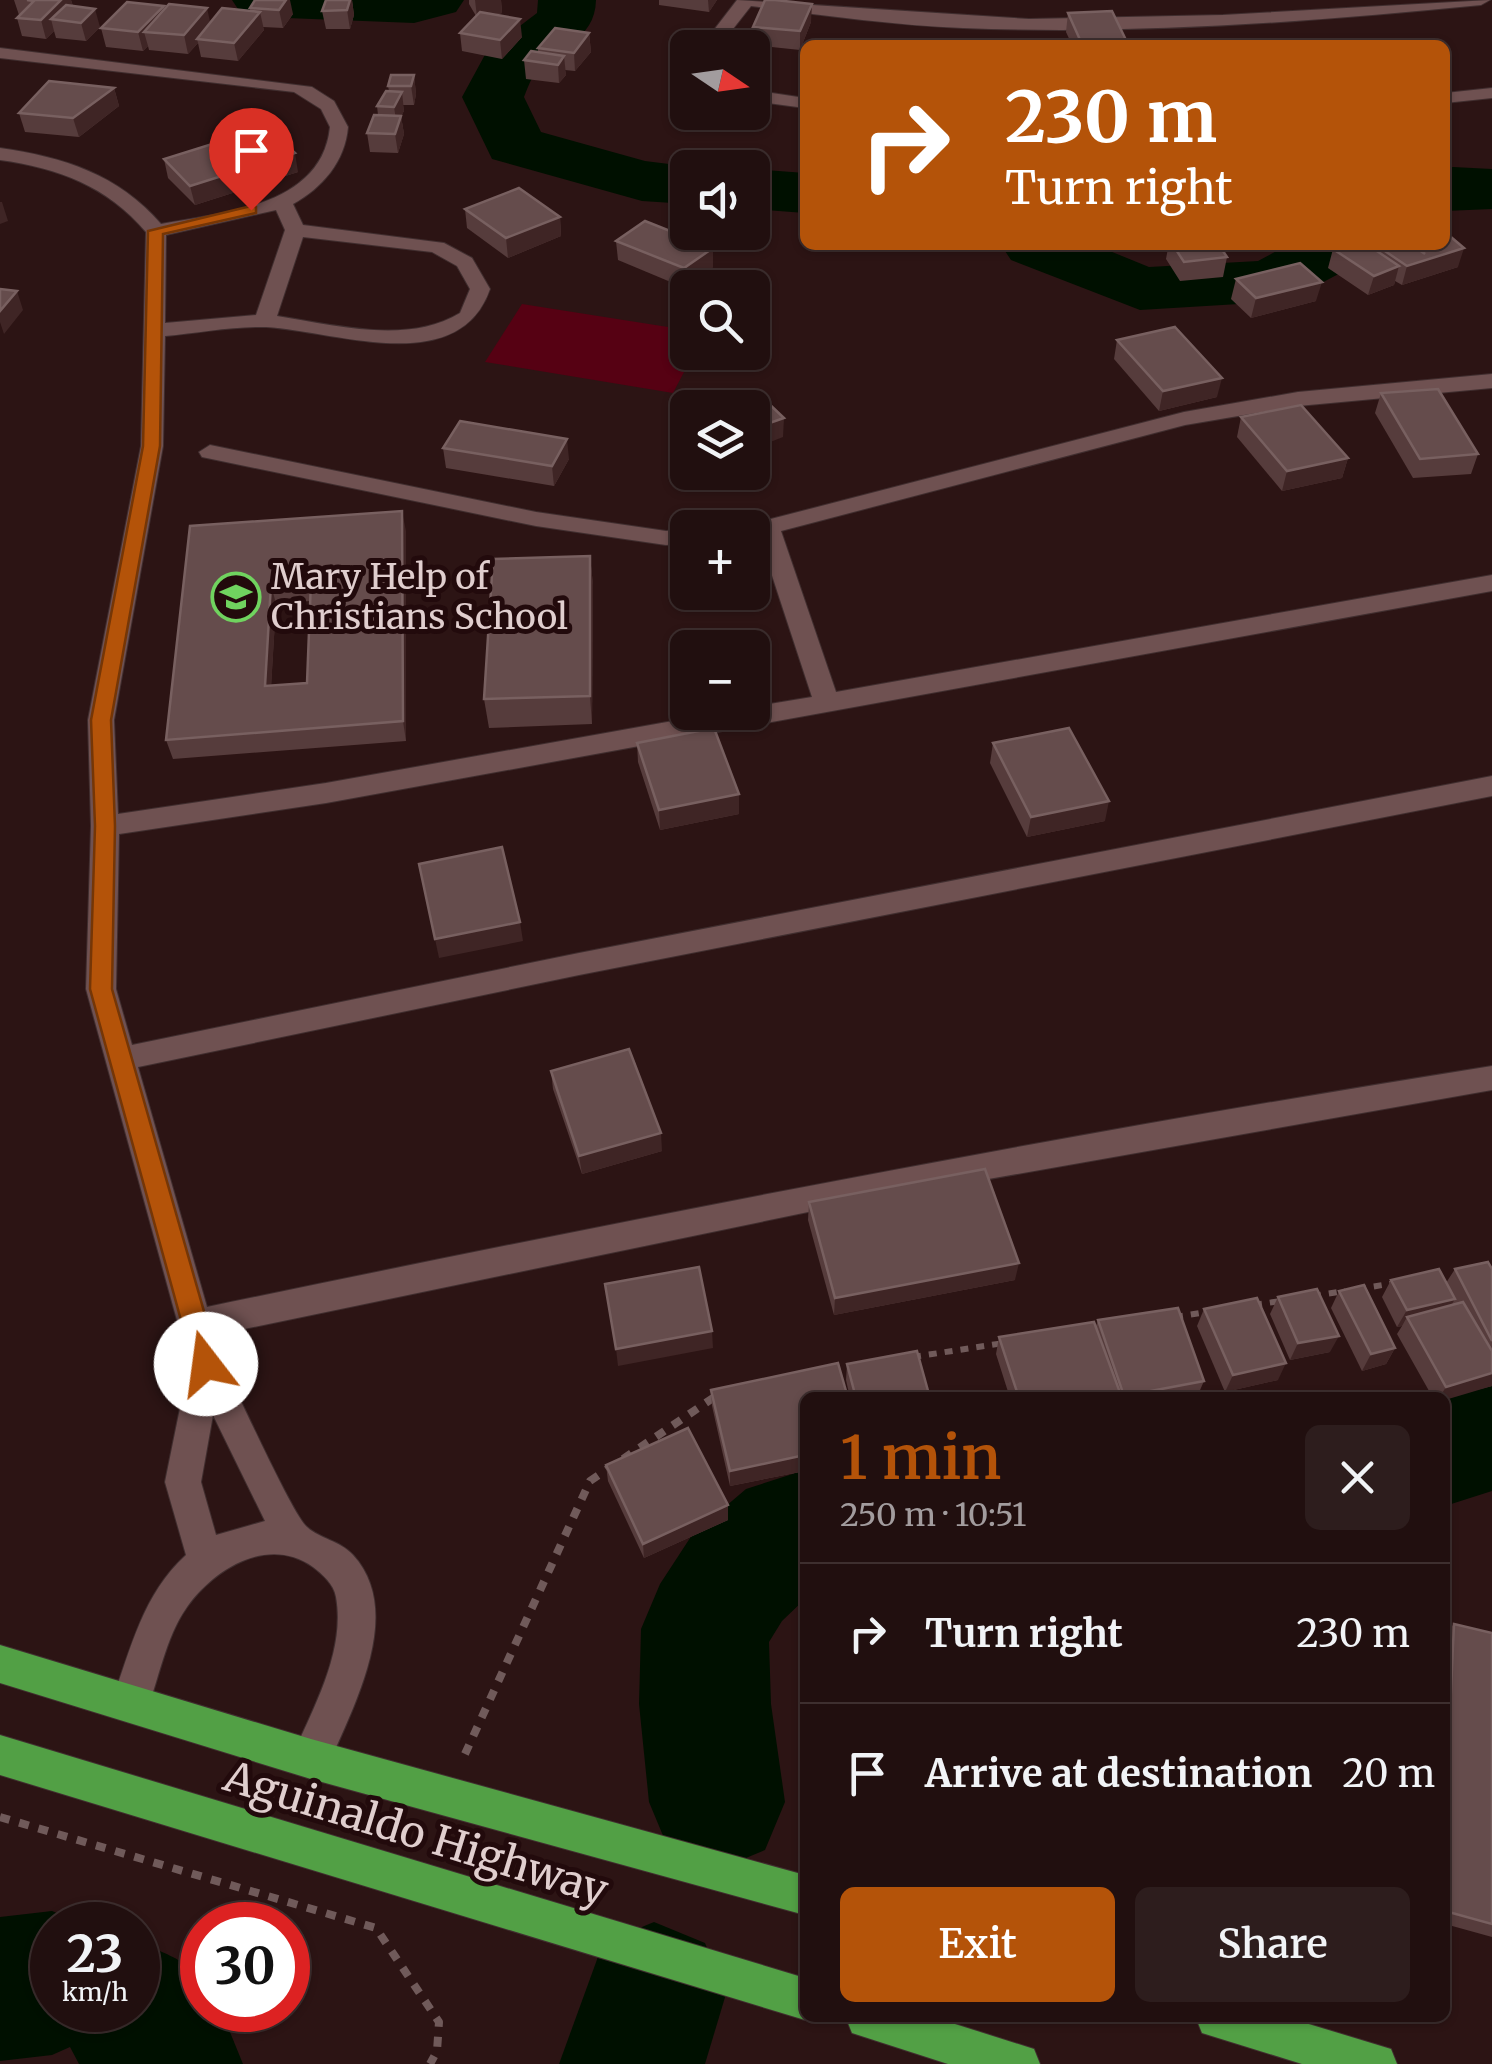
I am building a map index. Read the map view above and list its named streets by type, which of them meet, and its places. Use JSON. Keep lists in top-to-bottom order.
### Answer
{
  "streets": {
    "highway": ["Aguinaldo Highway"]
  },
  "places": {
    "school or university": ["Mary Help of Christians School"]
  },
  "north": "right",
  "page": {
    "map_buttons": ["+", "−"],
    "turn": ["230 m", "Turn right"],
    "heading": ["1 min", "250 m · 10:51"],
    "list": [
      {
        "name": "Turn right",
        "value": "230 m"
      },
      {
        "name": "Arrive at destination",
        "value": "20 m"
      }
    ],
    "buttons": ["Exit", "Share"],
    "speed": "23 km/h",
    "limit": "30"
  }
}
